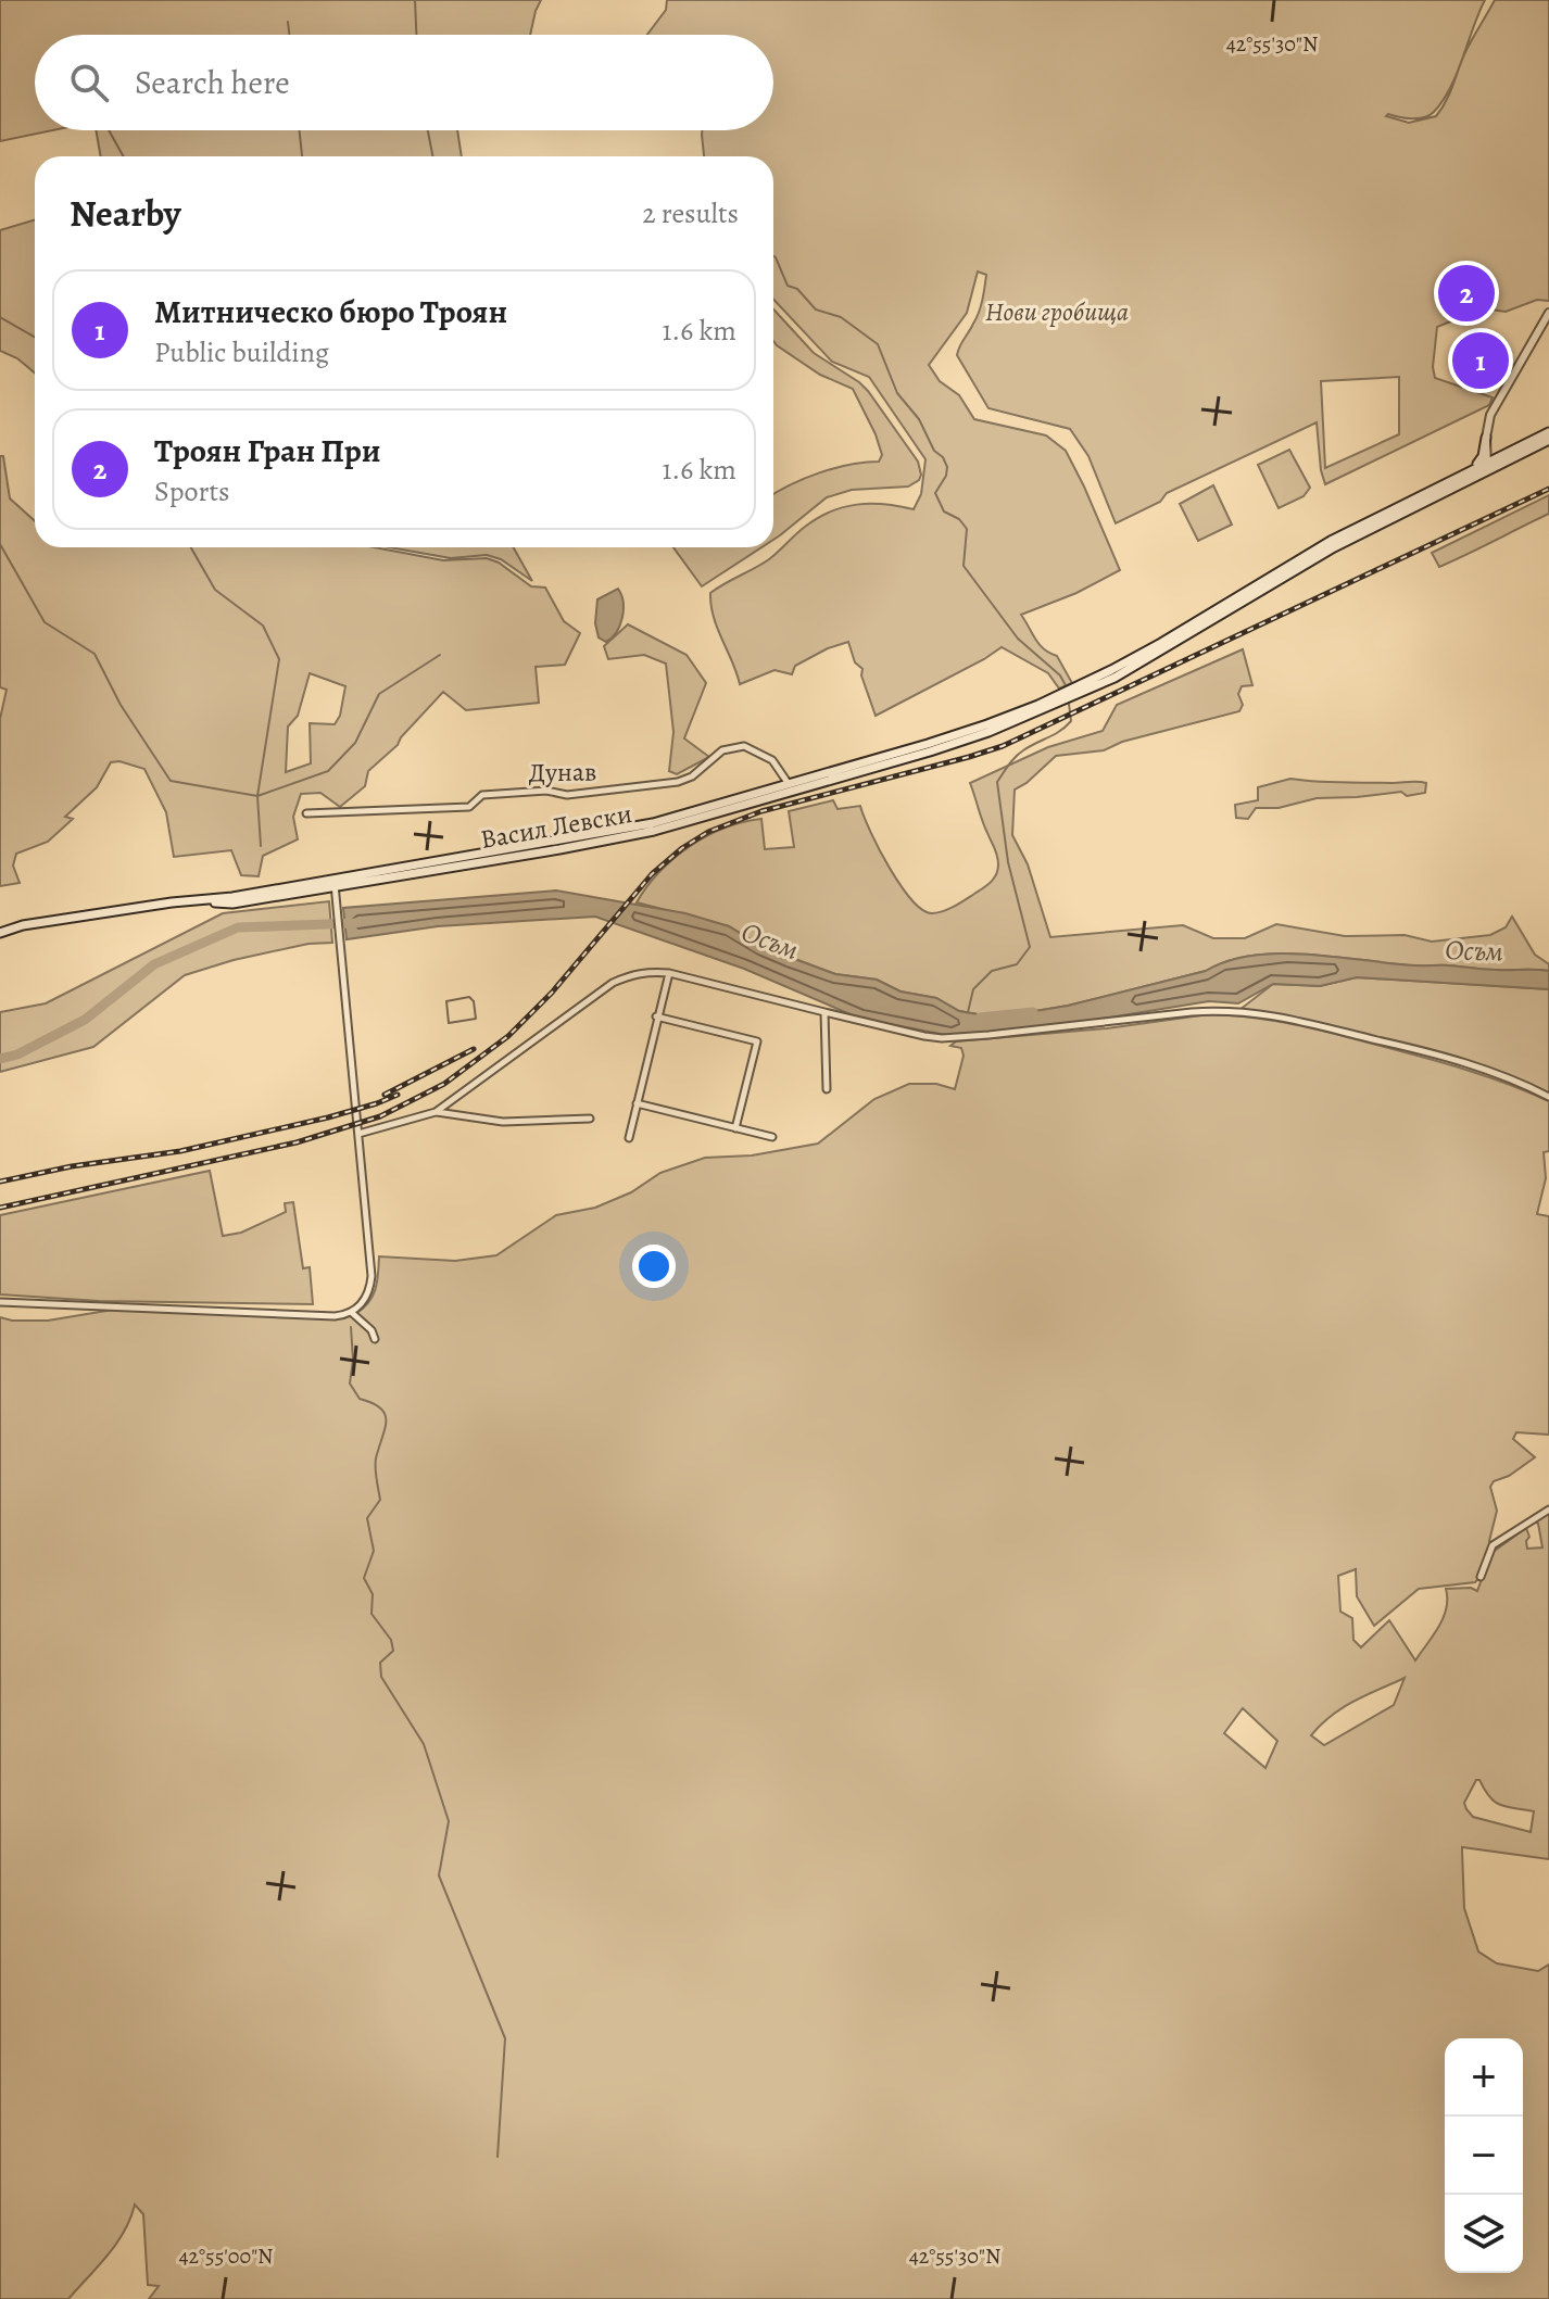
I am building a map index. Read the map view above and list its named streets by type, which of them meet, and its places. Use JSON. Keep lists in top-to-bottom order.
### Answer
{
  "streets": {
    "main road": ["Васил Левски"],
    "street": ["Дунав"]
  },
  "crossings": [
    ["Дунав", "Васил Левски"]
  ],
  "water": ["Осъм"],
  "parks": ["Нови гробища"],
  "page": {
    "search": "Search here",
    "heading": ["Nearby", "2 results"],
    "pins": ["2", "1"],
    "list": [
      {
        "mark": "1",
        "name": "Митническо бюро Троян",
        "note": "Public building",
        "value": "1.6 km"
      },
      {
        "mark": "2",
        "name": "Троян Гран При",
        "note": "Sports",
        "value": "1.6 km"
      }
    ],
    "map_buttons": ["+", "−"]
  },
  "coordinates": ["42°55'30\"N", "42°55'00\"N"]
}
